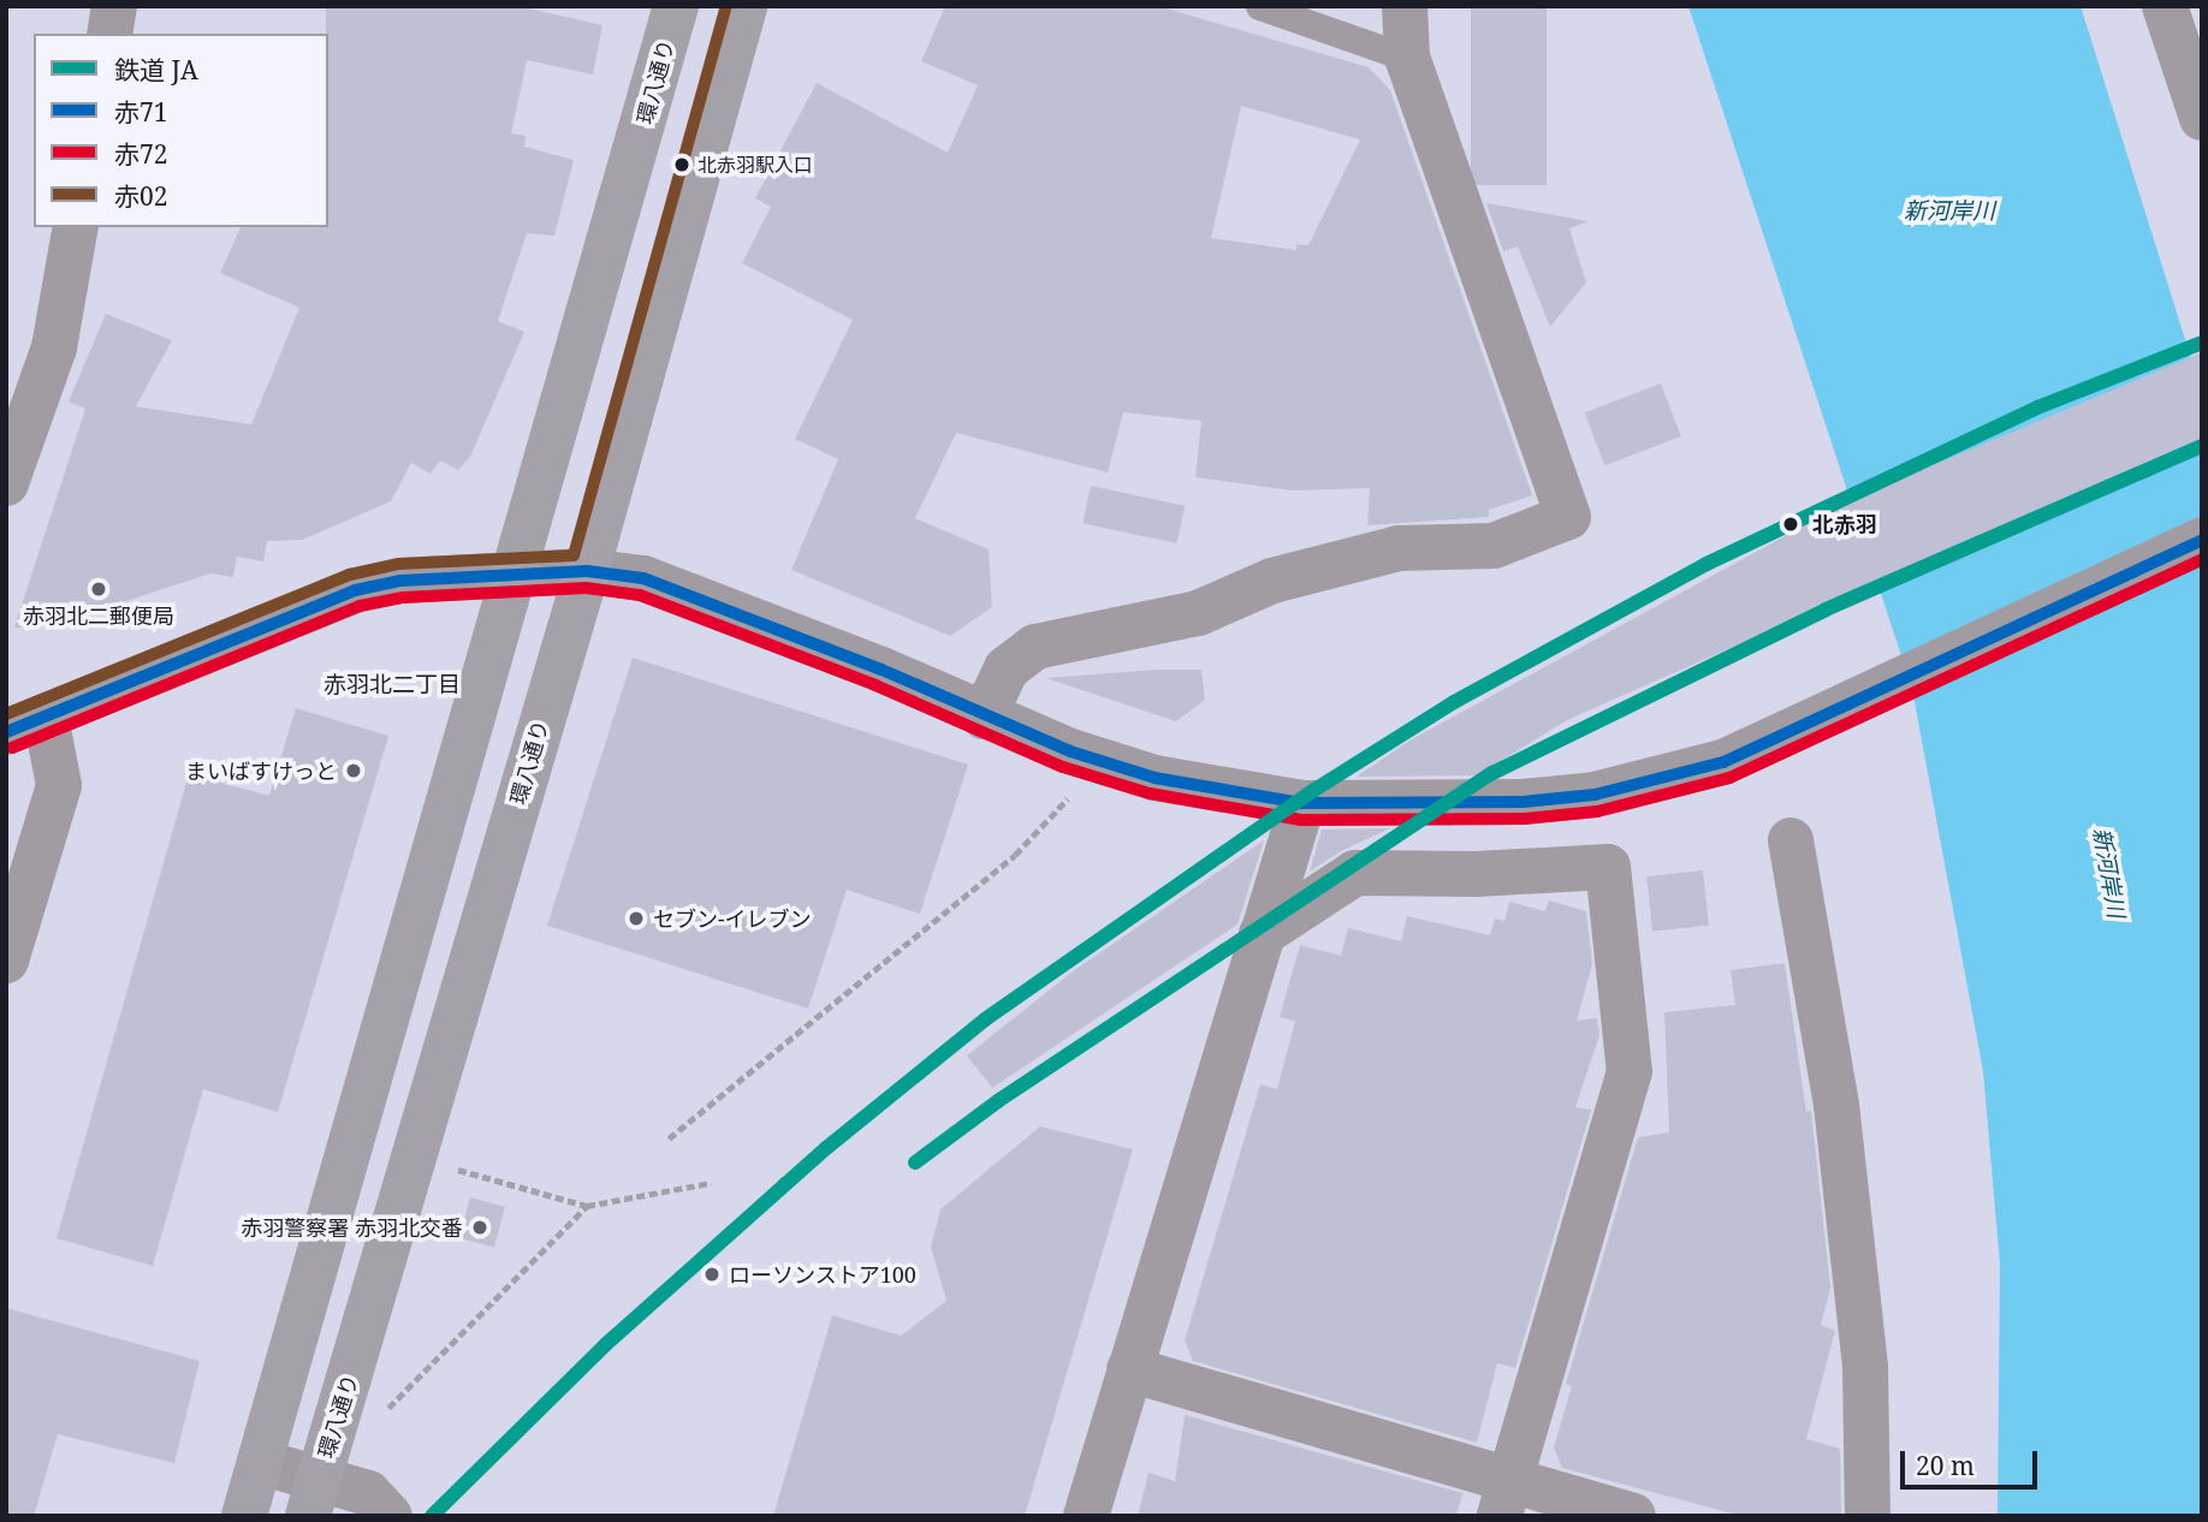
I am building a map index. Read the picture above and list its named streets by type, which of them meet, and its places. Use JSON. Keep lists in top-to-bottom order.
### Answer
{
  "streets": {
    "main road": ["環八通り"]
  },
  "districts": ["赤羽北二丁目"],
  "water": ["新河岸川"],
  "places": [
    "北赤羽駅入口",
    "北赤羽",
    "赤羽北二郵便局",
    "まいばすけっと",
    "セブン-イレブン",
    "赤羽警察署 赤羽北交番",
    "ローソンストア100"
  ],
  "lines": [
    "transit line 赤02",
    "rail line JA",
    "transit line 赤71",
    "transit line 赤72"
  ],
  "legend": [
    "鉄道 JA",
    "赤71",
    "赤72",
    "赤02"
  ],
  "scale_bar": "20 m"
}
